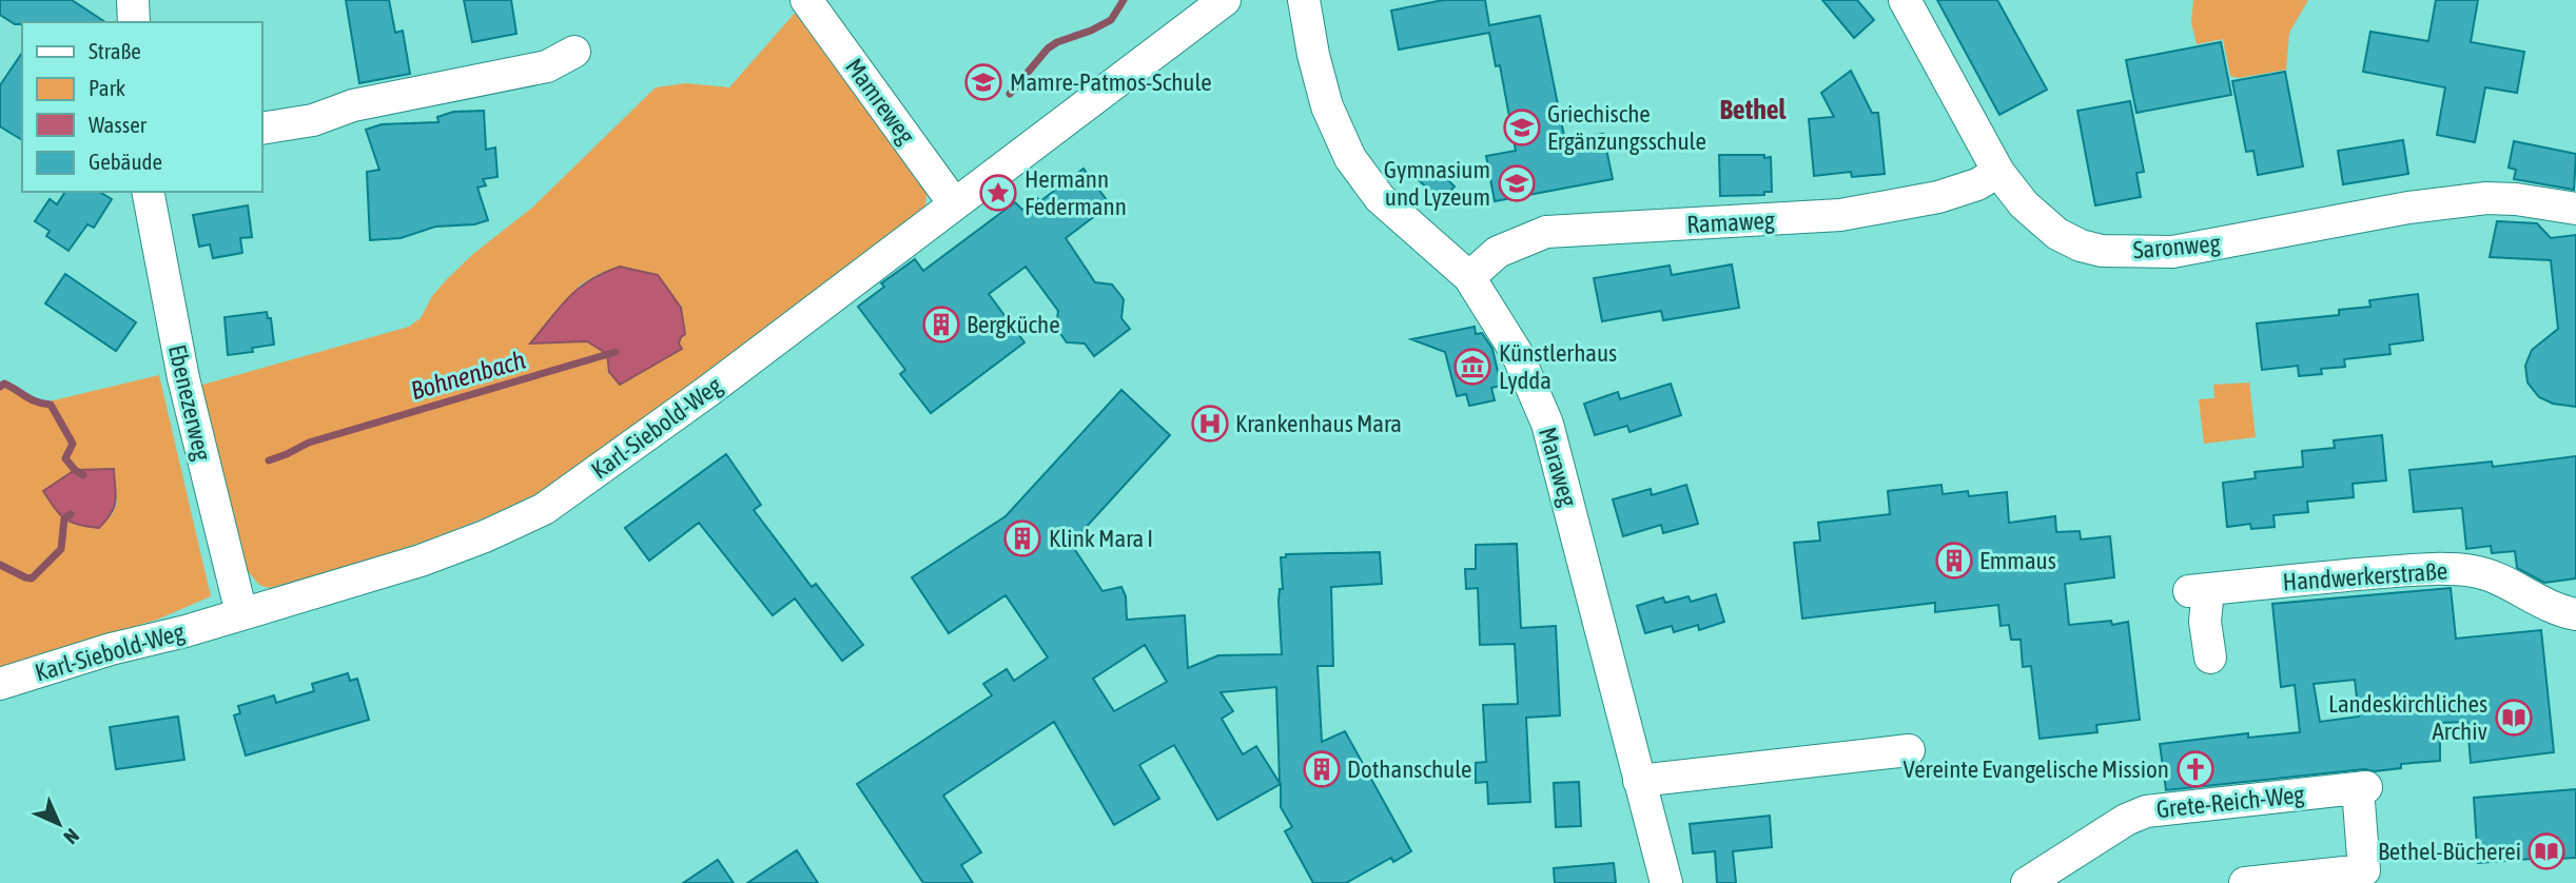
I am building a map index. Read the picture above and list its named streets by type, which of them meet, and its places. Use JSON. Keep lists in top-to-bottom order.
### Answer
{
  "streets": {
    "street": [
      "Mamreweg",
      "Ramaweg",
      "Saronweg",
      "Ebenezerweg",
      "Karl-Siebold-Weg",
      "Maraweg",
      "Handwerkerstraße",
      "Grete-Reich-Weg"
    ]
  },
  "crossings": [
    ["Mamreweg", "Karl-Siebold-Weg"],
    ["Ramaweg", "Saronweg"],
    ["Ramaweg", "Maraweg"],
    ["Ebenezerweg", "Karl-Siebold-Weg"]
  ],
  "districts": ["Bethel"],
  "water": ["Bohnenbach"],
  "places": {
    "school or university": ["Mamre-Patmos-Schule", "Griechische Ergänzungsschule", "Gymnasium und Lyzeum"],
    "place": ["Hermann Federmann"],
    "building": [
      "Bergküche",
      "Klink Mara I",
      "Emmaus",
      "Dothanschule"
    ],
    "museum": ["Künstlerhaus Lydda"],
    "hospital": ["Krankenhaus Mara"],
    "library": ["Landeskirchliches Archiv", "Bethel-Bücherei"],
    "church": ["Vereinte Evangelische Mission"]
  },
  "legend": [
    "Straße",
    "Park",
    "Wasser",
    "Gebäude"
  ],
  "north": "bottom right"
}
